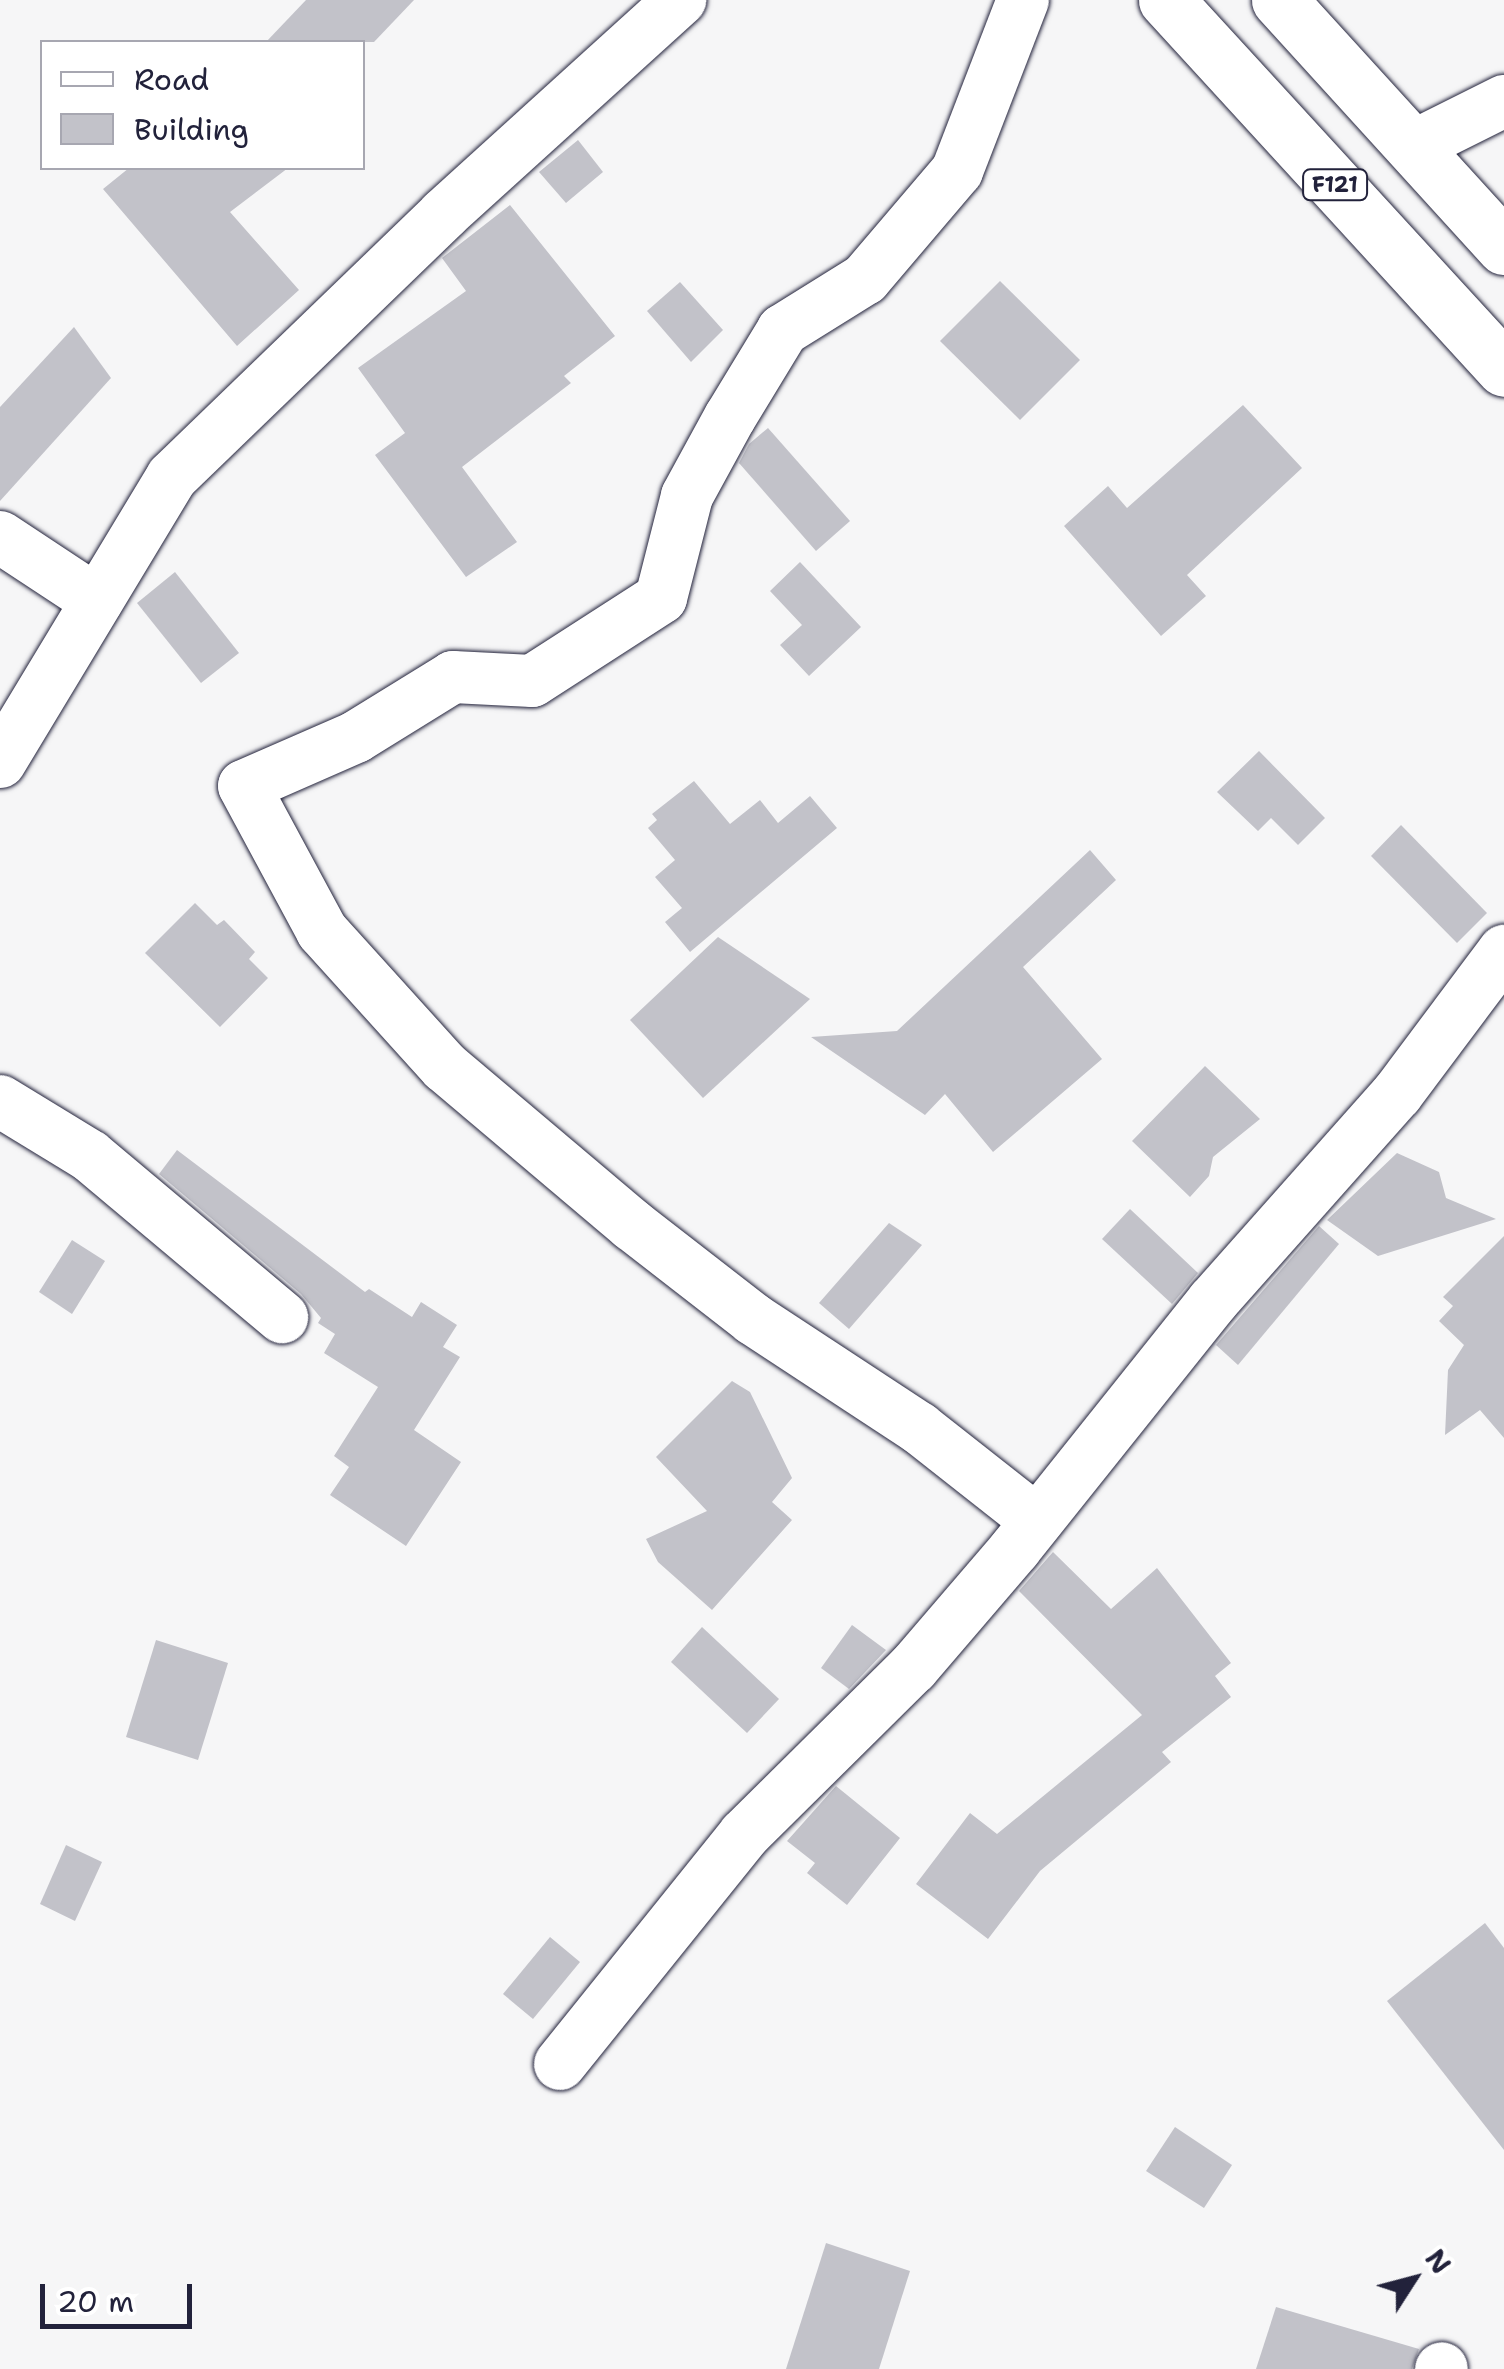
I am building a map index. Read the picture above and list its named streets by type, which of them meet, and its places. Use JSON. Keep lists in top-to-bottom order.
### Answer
{
  "streets": {
    "main road": ["F121"]
  },
  "legend": ["Road", "Building"],
  "scale_bar": "20 m",
  "north": "top right"
}
